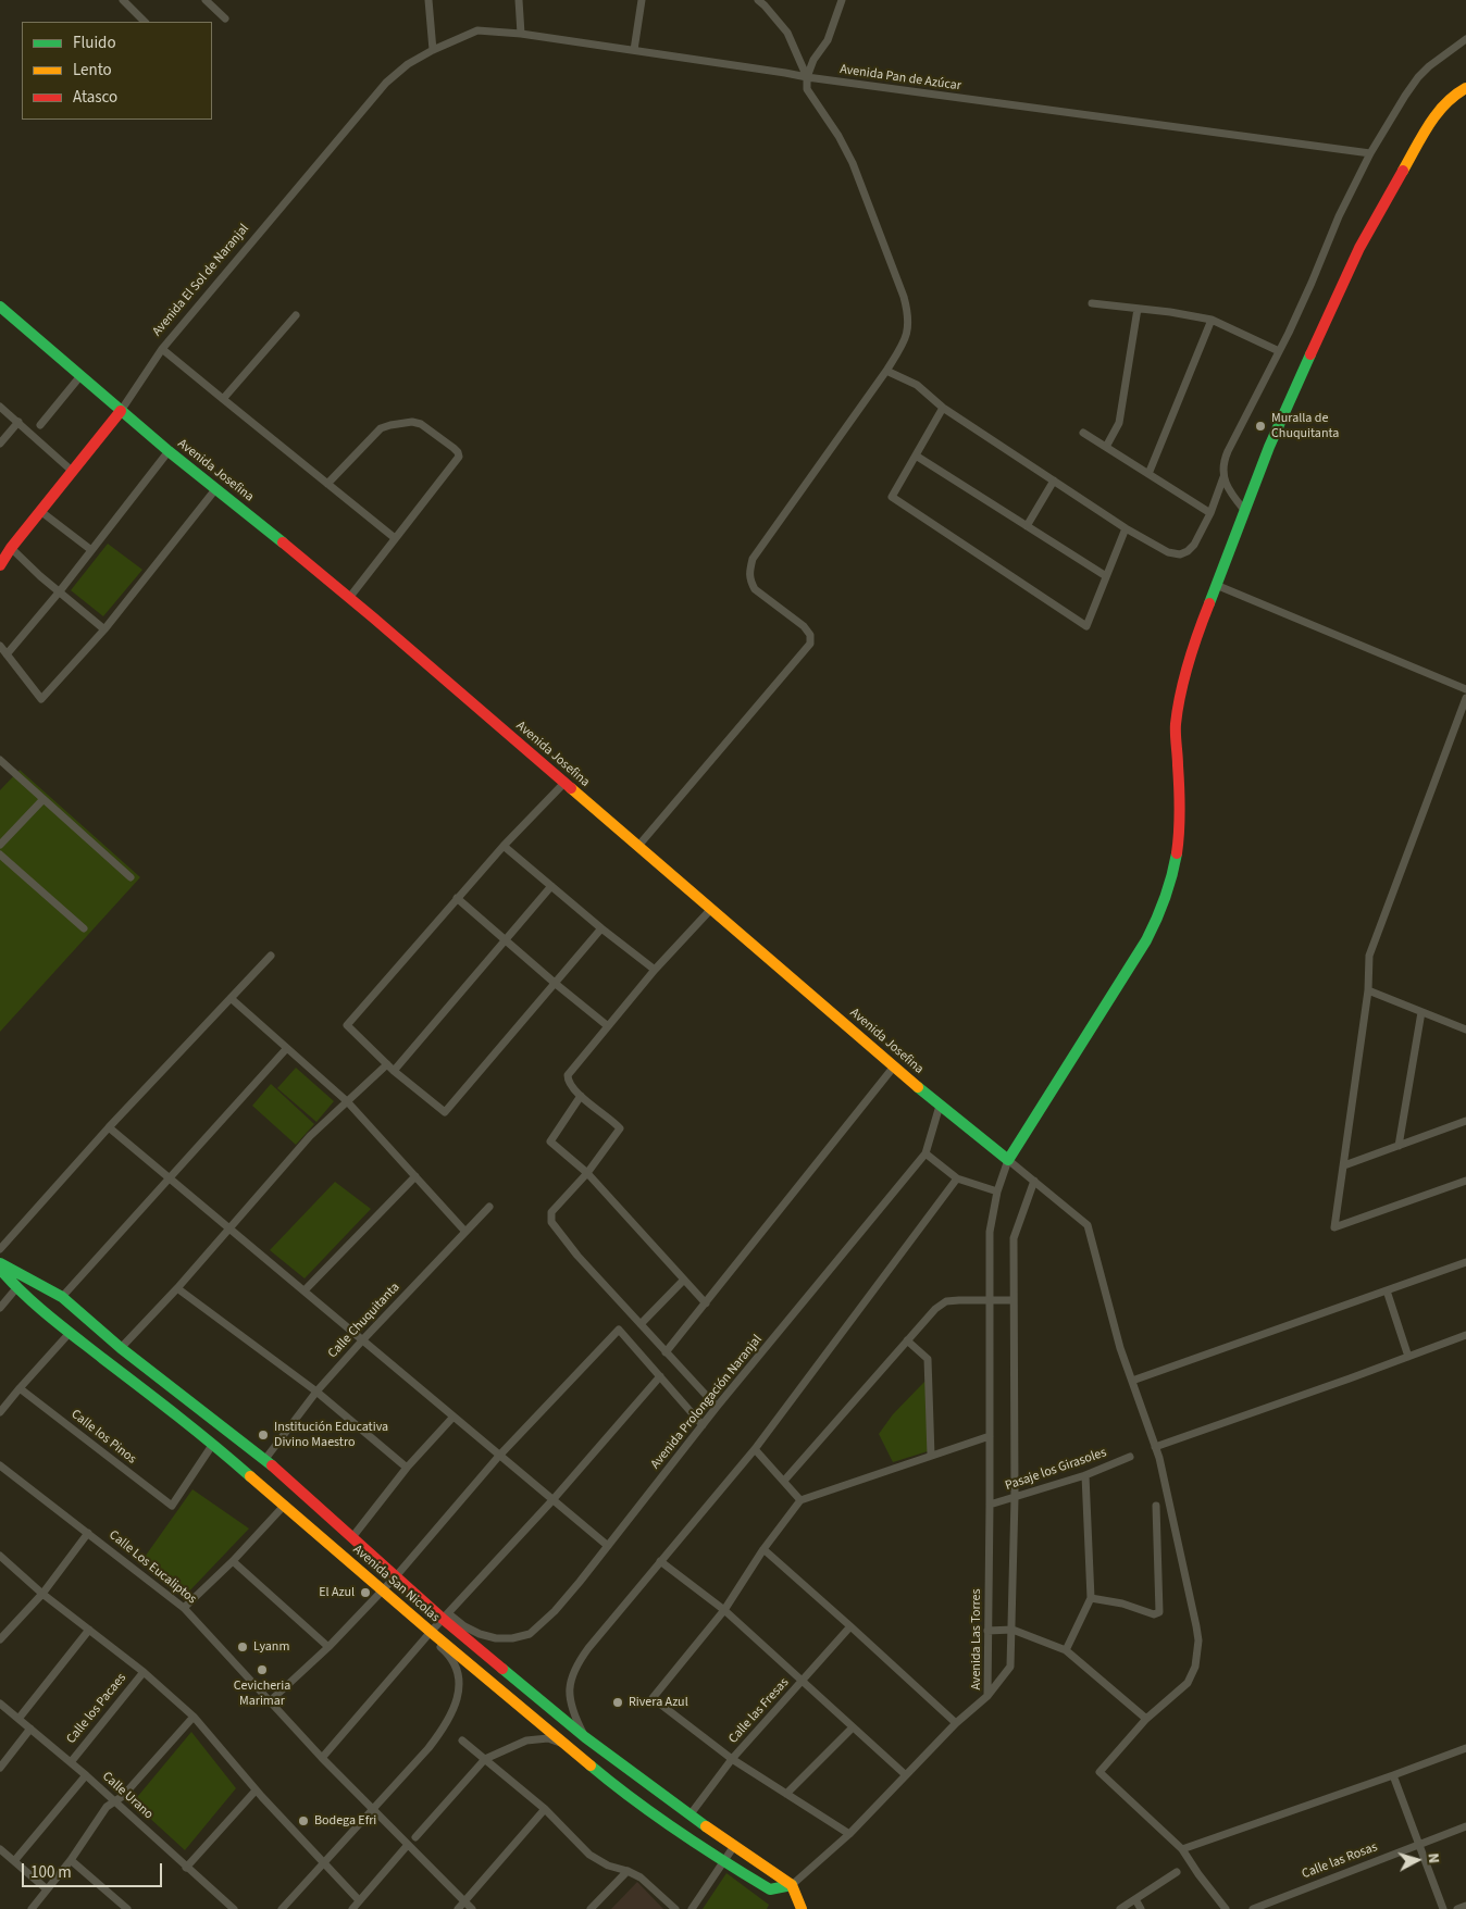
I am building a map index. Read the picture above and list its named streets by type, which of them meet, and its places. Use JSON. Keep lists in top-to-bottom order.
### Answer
{
  "streets": {
    "street": [
      "Avenida Pan de Azúcar",
      "Avenida El Sol de Naranjal",
      "Avenida Josefina",
      "Calle Chuquitanta",
      "Avenida Prolongación Naranjal",
      "Calle los Pinos",
      "Pasaje los Girasoles",
      "Calle Los Eucaliptos",
      "Avenida San Nicolas",
      "Avenida Las Torres",
      "Calle los Pacaes",
      "Calle las Fresas",
      "Calle Urano",
      "Calle las Rosas"
    ]
  },
  "crossings": [
    ["Avenida Pan de Azúcar", "Avenida El Sol de Naranjal"],
    ["Avenida El Sol de Naranjal", "Avenida Josefina"],
    ["Avenida Josefina", "Avenida Prolongación Naranjal"],
    ["Avenida Josefina", "Avenida Las Torres"],
    ["Calle Chuquitanta", "Avenida San Nicolas"],
    ["Avenida Prolongación Naranjal", "Avenida San Nicolas"],
    ["Calle los Pinos", "Avenida San Nicolas"],
    ["Pasaje los Girasoles", "Avenida Las Torres"],
    ["Avenida San Nicolas", "Calle las Fresas"],
    ["Calle los Pacaes", "Calle Urano"]
  ],
  "places": [
    "Muralla de Chuquitanta",
    "Institución Educativa Divino Maestro",
    "El Azul",
    "Lyanm",
    "Cevicheria Marimar",
    "Rivera Azul",
    "Bodega Efri"
  ],
  "legend": ["Fluido", "Lento", "Atasco"],
  "scale_bar": "100 m",
  "north": "right"
}
